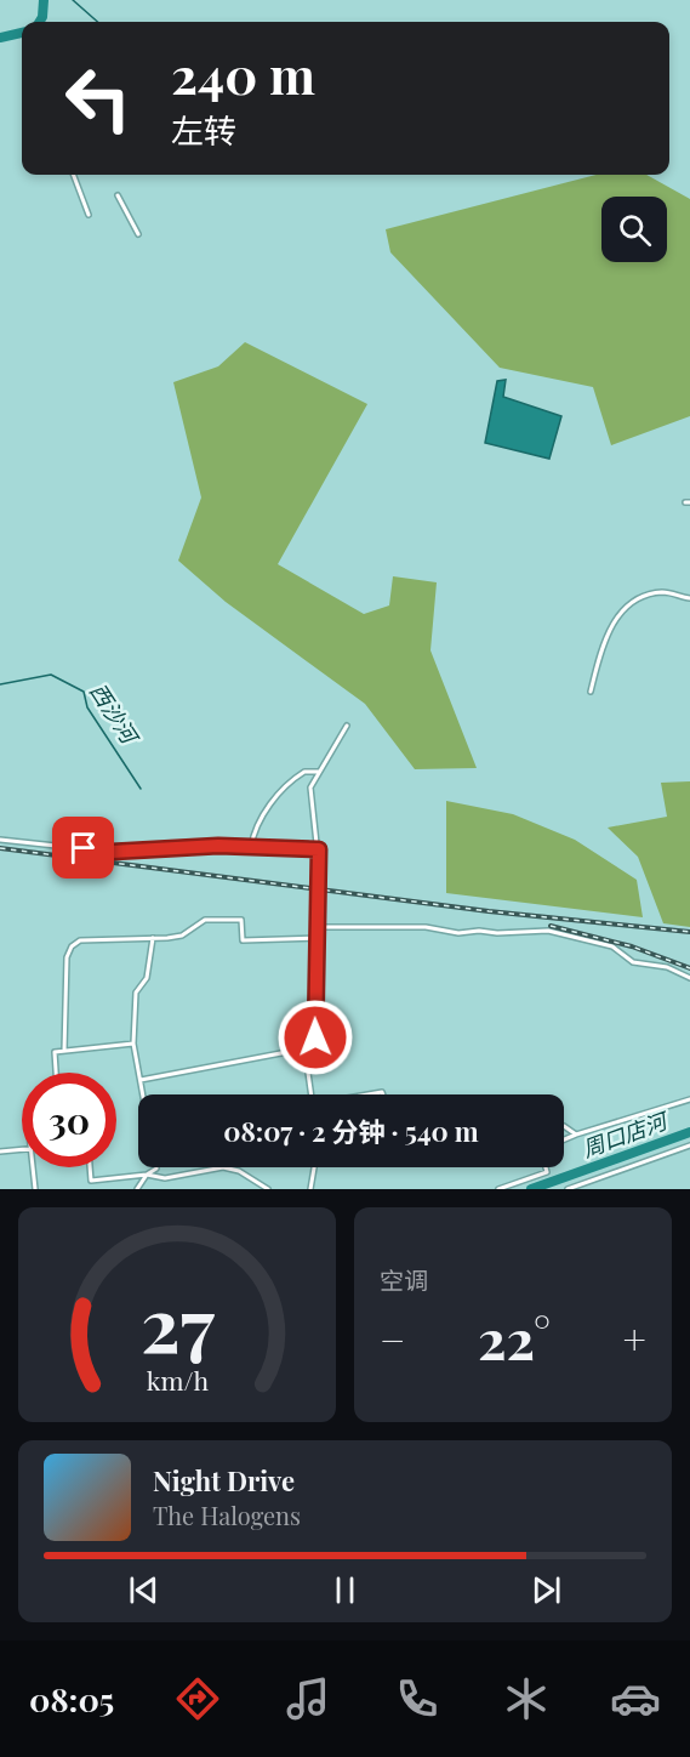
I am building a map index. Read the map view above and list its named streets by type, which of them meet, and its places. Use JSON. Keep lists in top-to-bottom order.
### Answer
{
  "water": ["西沙河", "周口店河"],
  "page": {
    "turn": ["240 m", "左转"],
    "limit": "30",
    "trip": "08:07 · 2 分钟 · 540 m",
    "tile": "空调",
    "heat": ["−", "22°", "+"],
    "song": ["Night Drive", "The Halogens"],
    "tabs": "08:05",
    "gauge": ["27", "km/h"]
  }
}
